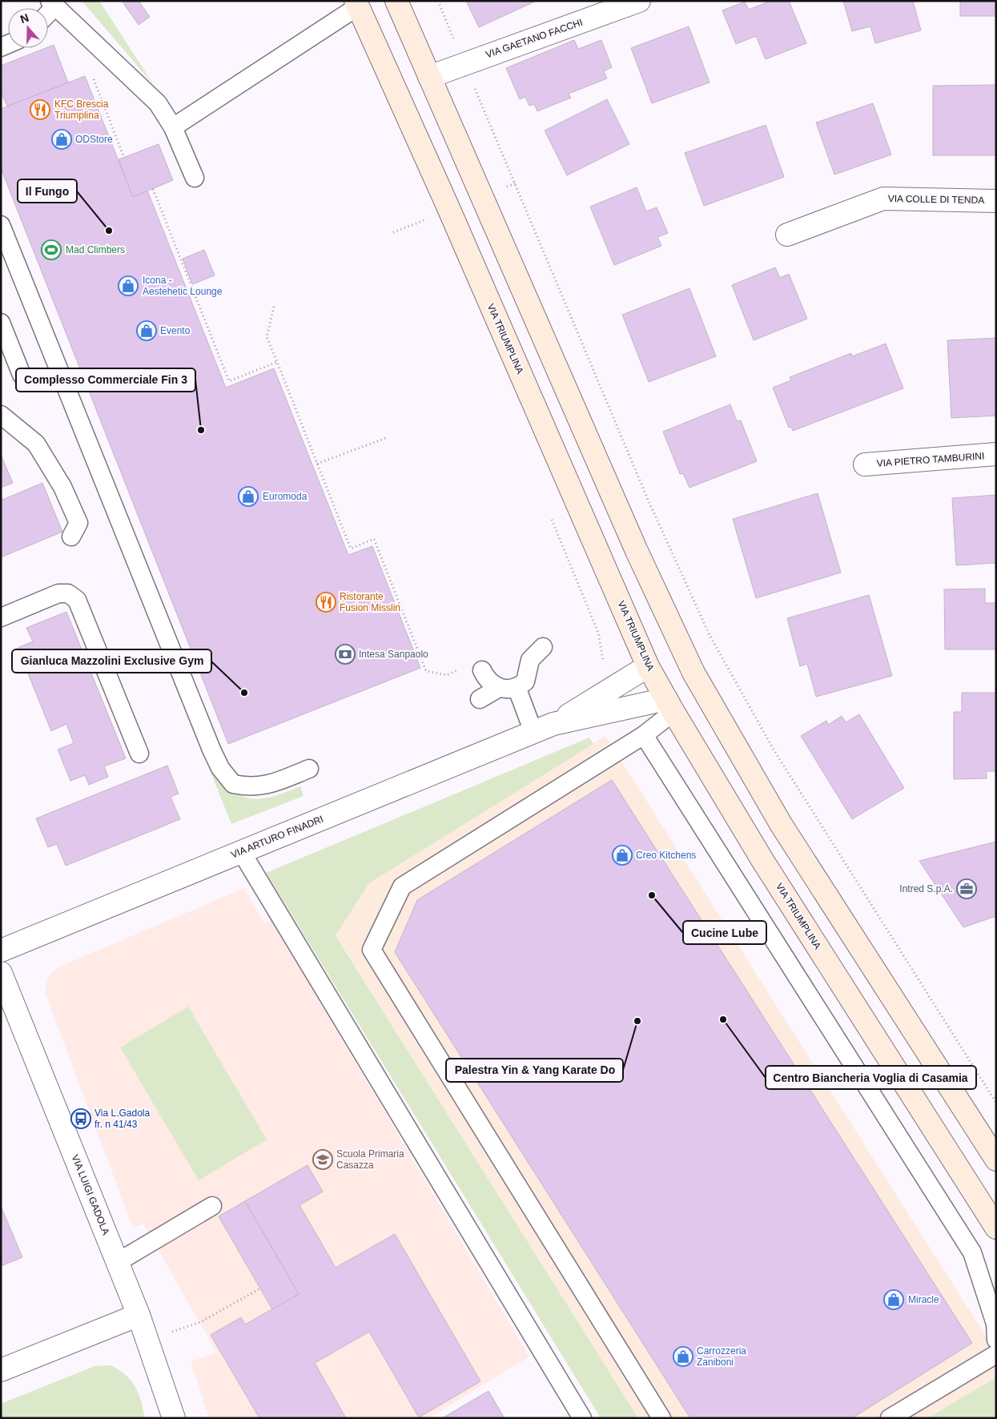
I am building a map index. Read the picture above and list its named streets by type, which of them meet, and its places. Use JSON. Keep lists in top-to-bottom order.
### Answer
{
  "streets": {
    "main road": ["VIA TRIUMPLINA"],
    "street": [
      "VIA GAETANO FACCHI",
      "VIA COLLE DI TENDA",
      "VIA PIETRO TAMBURINI",
      "VIA ARTURO FINADRI",
      "VIA LUIGI GADOLA"
    ]
  },
  "places": {
    "restaurant": ["KFC Brescia Triumplina", "Ristorante Fusion Misslin"],
    "shop": [
      "ODStore",
      "Icona - Aestehetic Lounge",
      "Evento",
      "Euromoda",
      "Creo Kitchens",
      "Miracle",
      "Carrozzeria Zaniboni"
    ],
    "other": [
      "Il Fungo",
      "Complesso Commerciale Fin 3",
      "Gianluca Mazzolini Exclusive Gym",
      "Cucine Lube",
      "Centro Biancheria Voglia di Casamia",
      "Palestra Yin & Yang Karate Do"
    ],
    "sports": ["Mad Climbers"],
    "bank": ["Intesa Sanpaolo"],
    "office": ["Intred S.p.A."],
    "bus stop": ["Via L.Gadola fr. n 41/43"],
    "school or university": ["Scuola Primaria Casazza"]
  },
  "north": "top"
}
